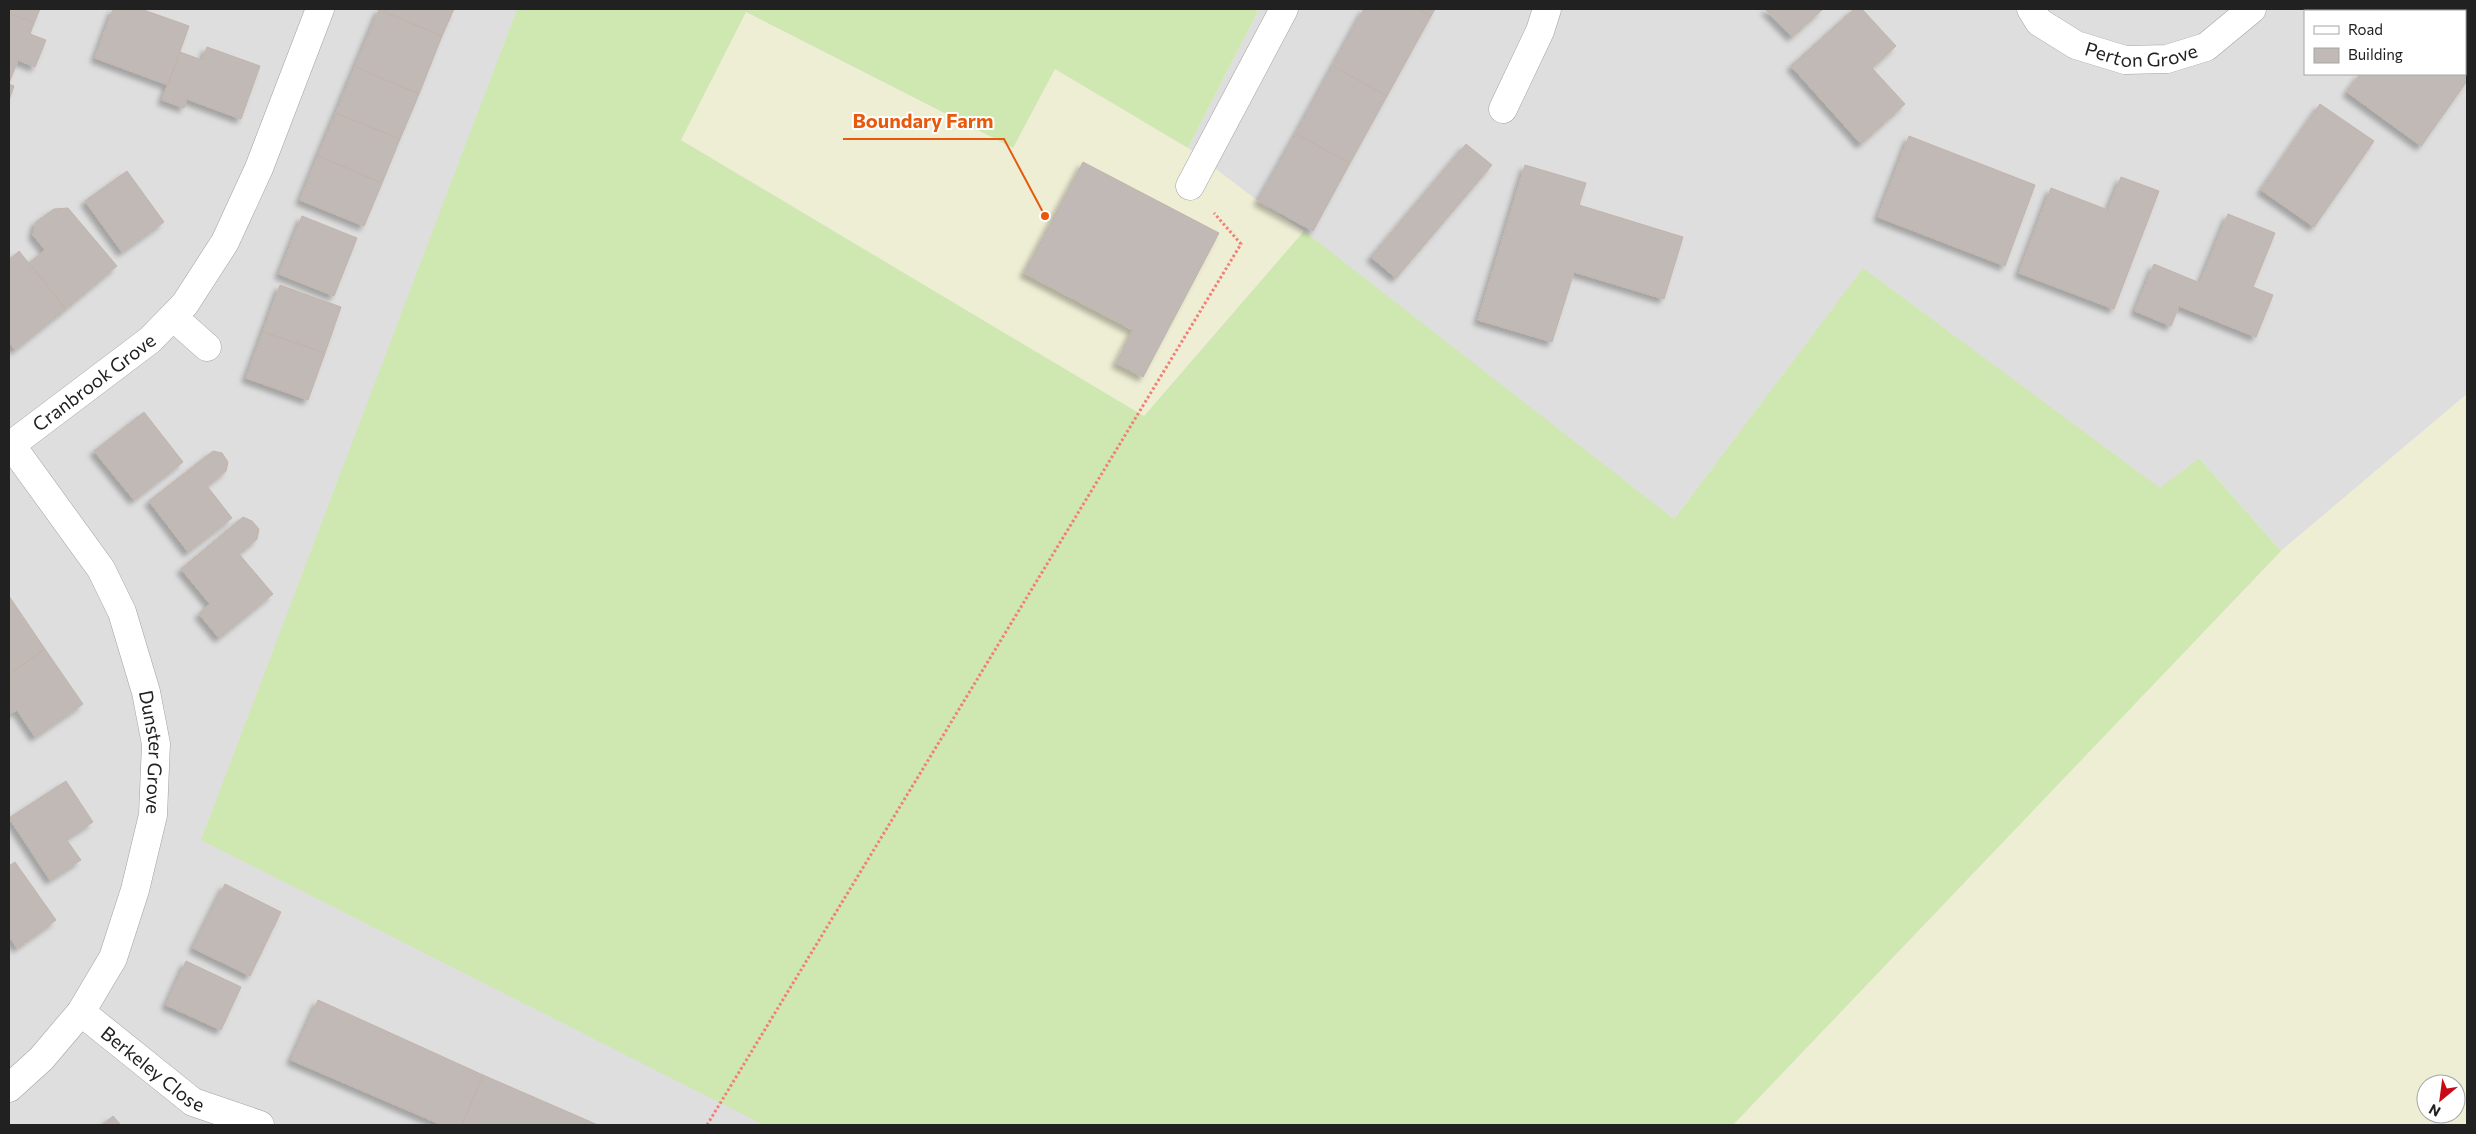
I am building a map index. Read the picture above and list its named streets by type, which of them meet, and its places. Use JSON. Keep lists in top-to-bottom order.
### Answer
{
  "streets": {
    "street": [
      "Perton Grove",
      "Cranbrook Grove",
      "Dunster Grove",
      "Berkeley Close"
    ]
  },
  "crossings": [
    ["Cranbrook Grove", "Dunster Grove"],
    ["Dunster Grove", "Berkeley Close"]
  ],
  "places": ["Boundary Farm"],
  "legend": ["Road", "Building"],
  "north": "bottom left"
}
